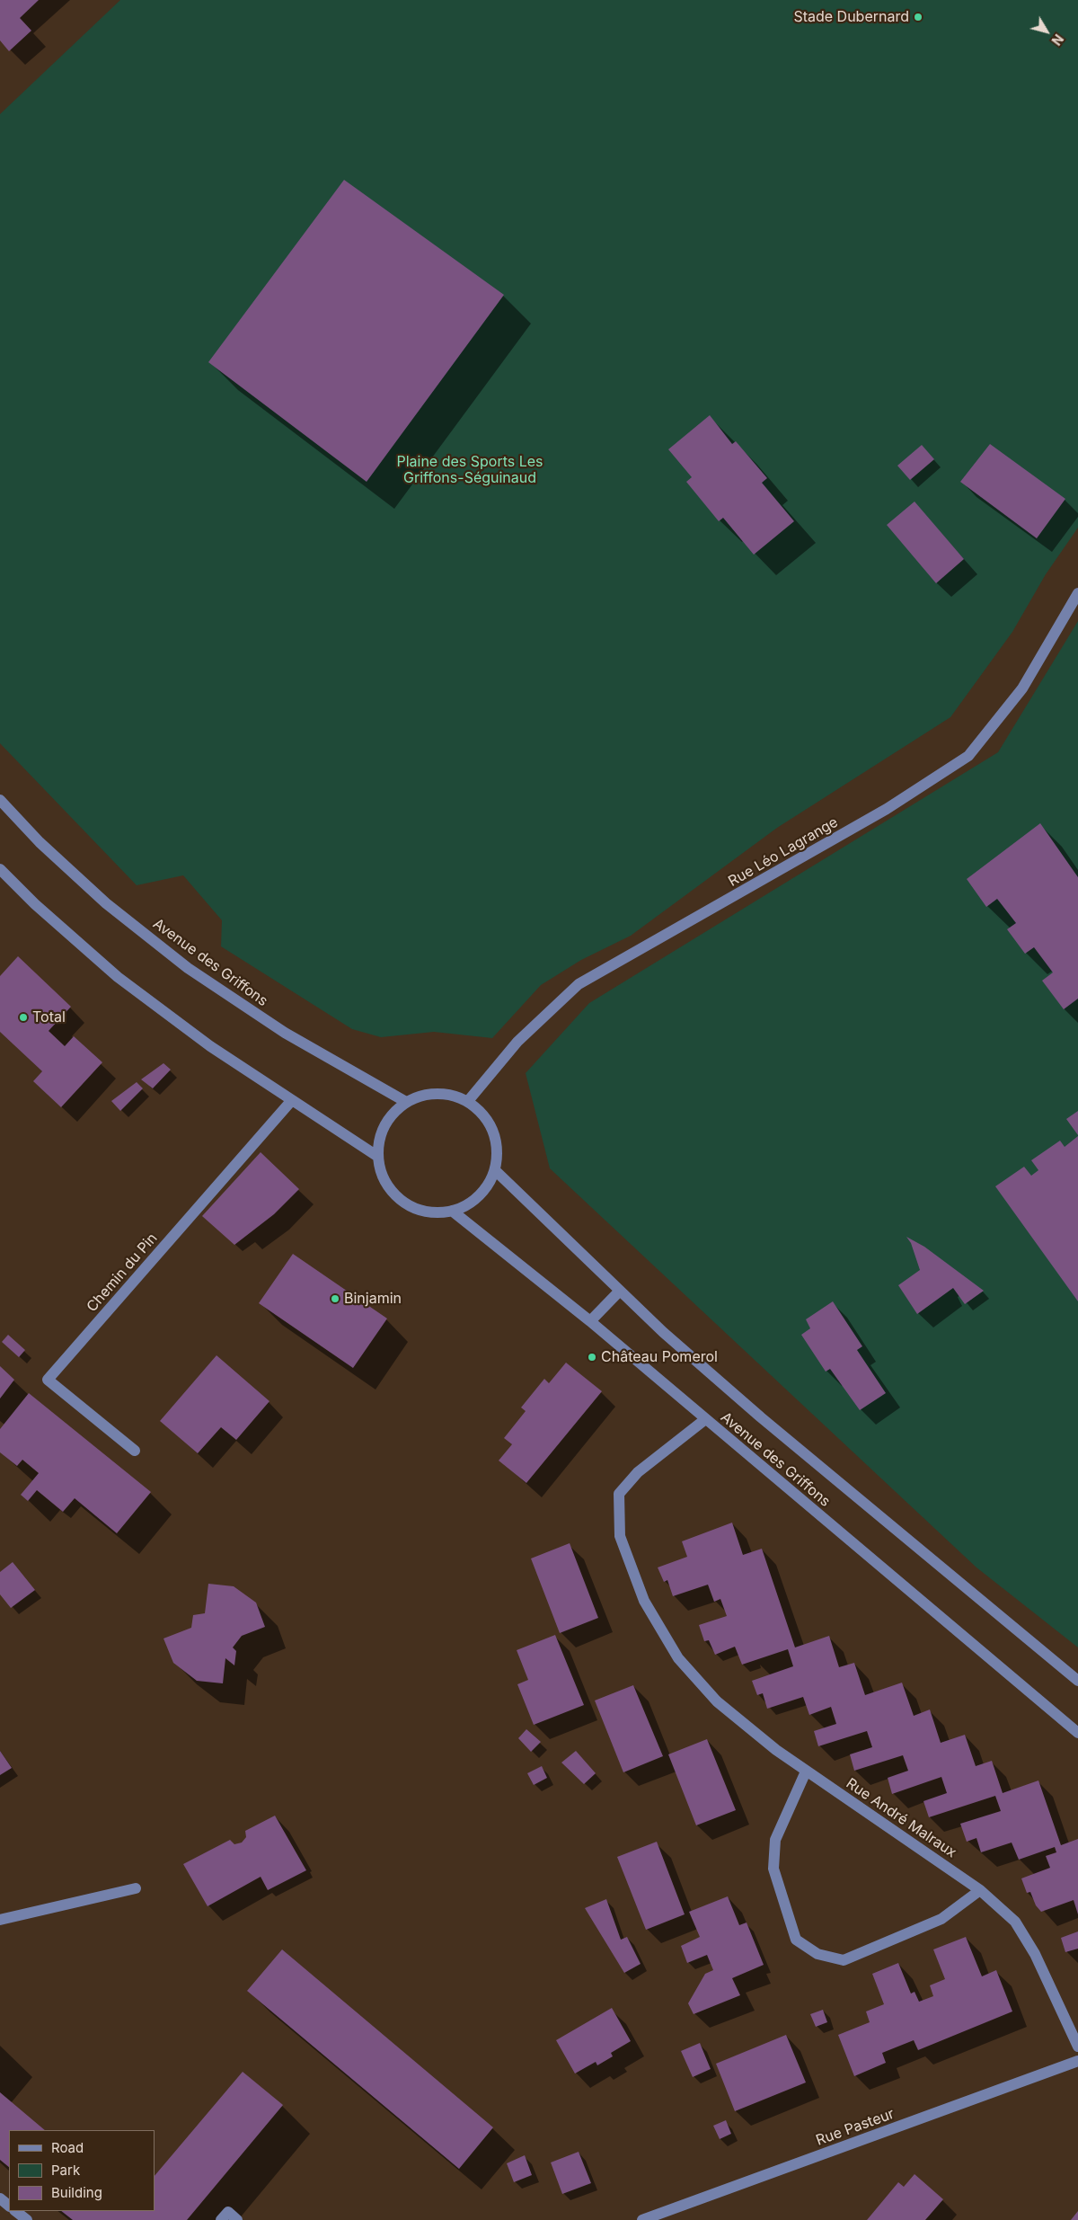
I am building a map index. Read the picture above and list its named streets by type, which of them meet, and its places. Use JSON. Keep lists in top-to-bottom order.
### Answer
{
  "streets": {
    "street": [
      "Rue Léo Lagrange",
      "Avenue des Griffons",
      "Chemin du Pin",
      "Rue André Malraux",
      "Rue Pasteur"
    ]
  },
  "crossings": [
    ["Rue Léo Lagrange", "Avenue des Griffons"],
    ["Avenue des Griffons", "Rue André Malraux"]
  ],
  "parks": ["Plaine des Sports Les Griffons-Séguinaud"],
  "places": [
    "Stade Dubernard",
    "Total",
    "Binjamin",
    "Château Pomerol"
  ],
  "legend": ["Road", "Park", "Building"],
  "north": "bottom right"
}
